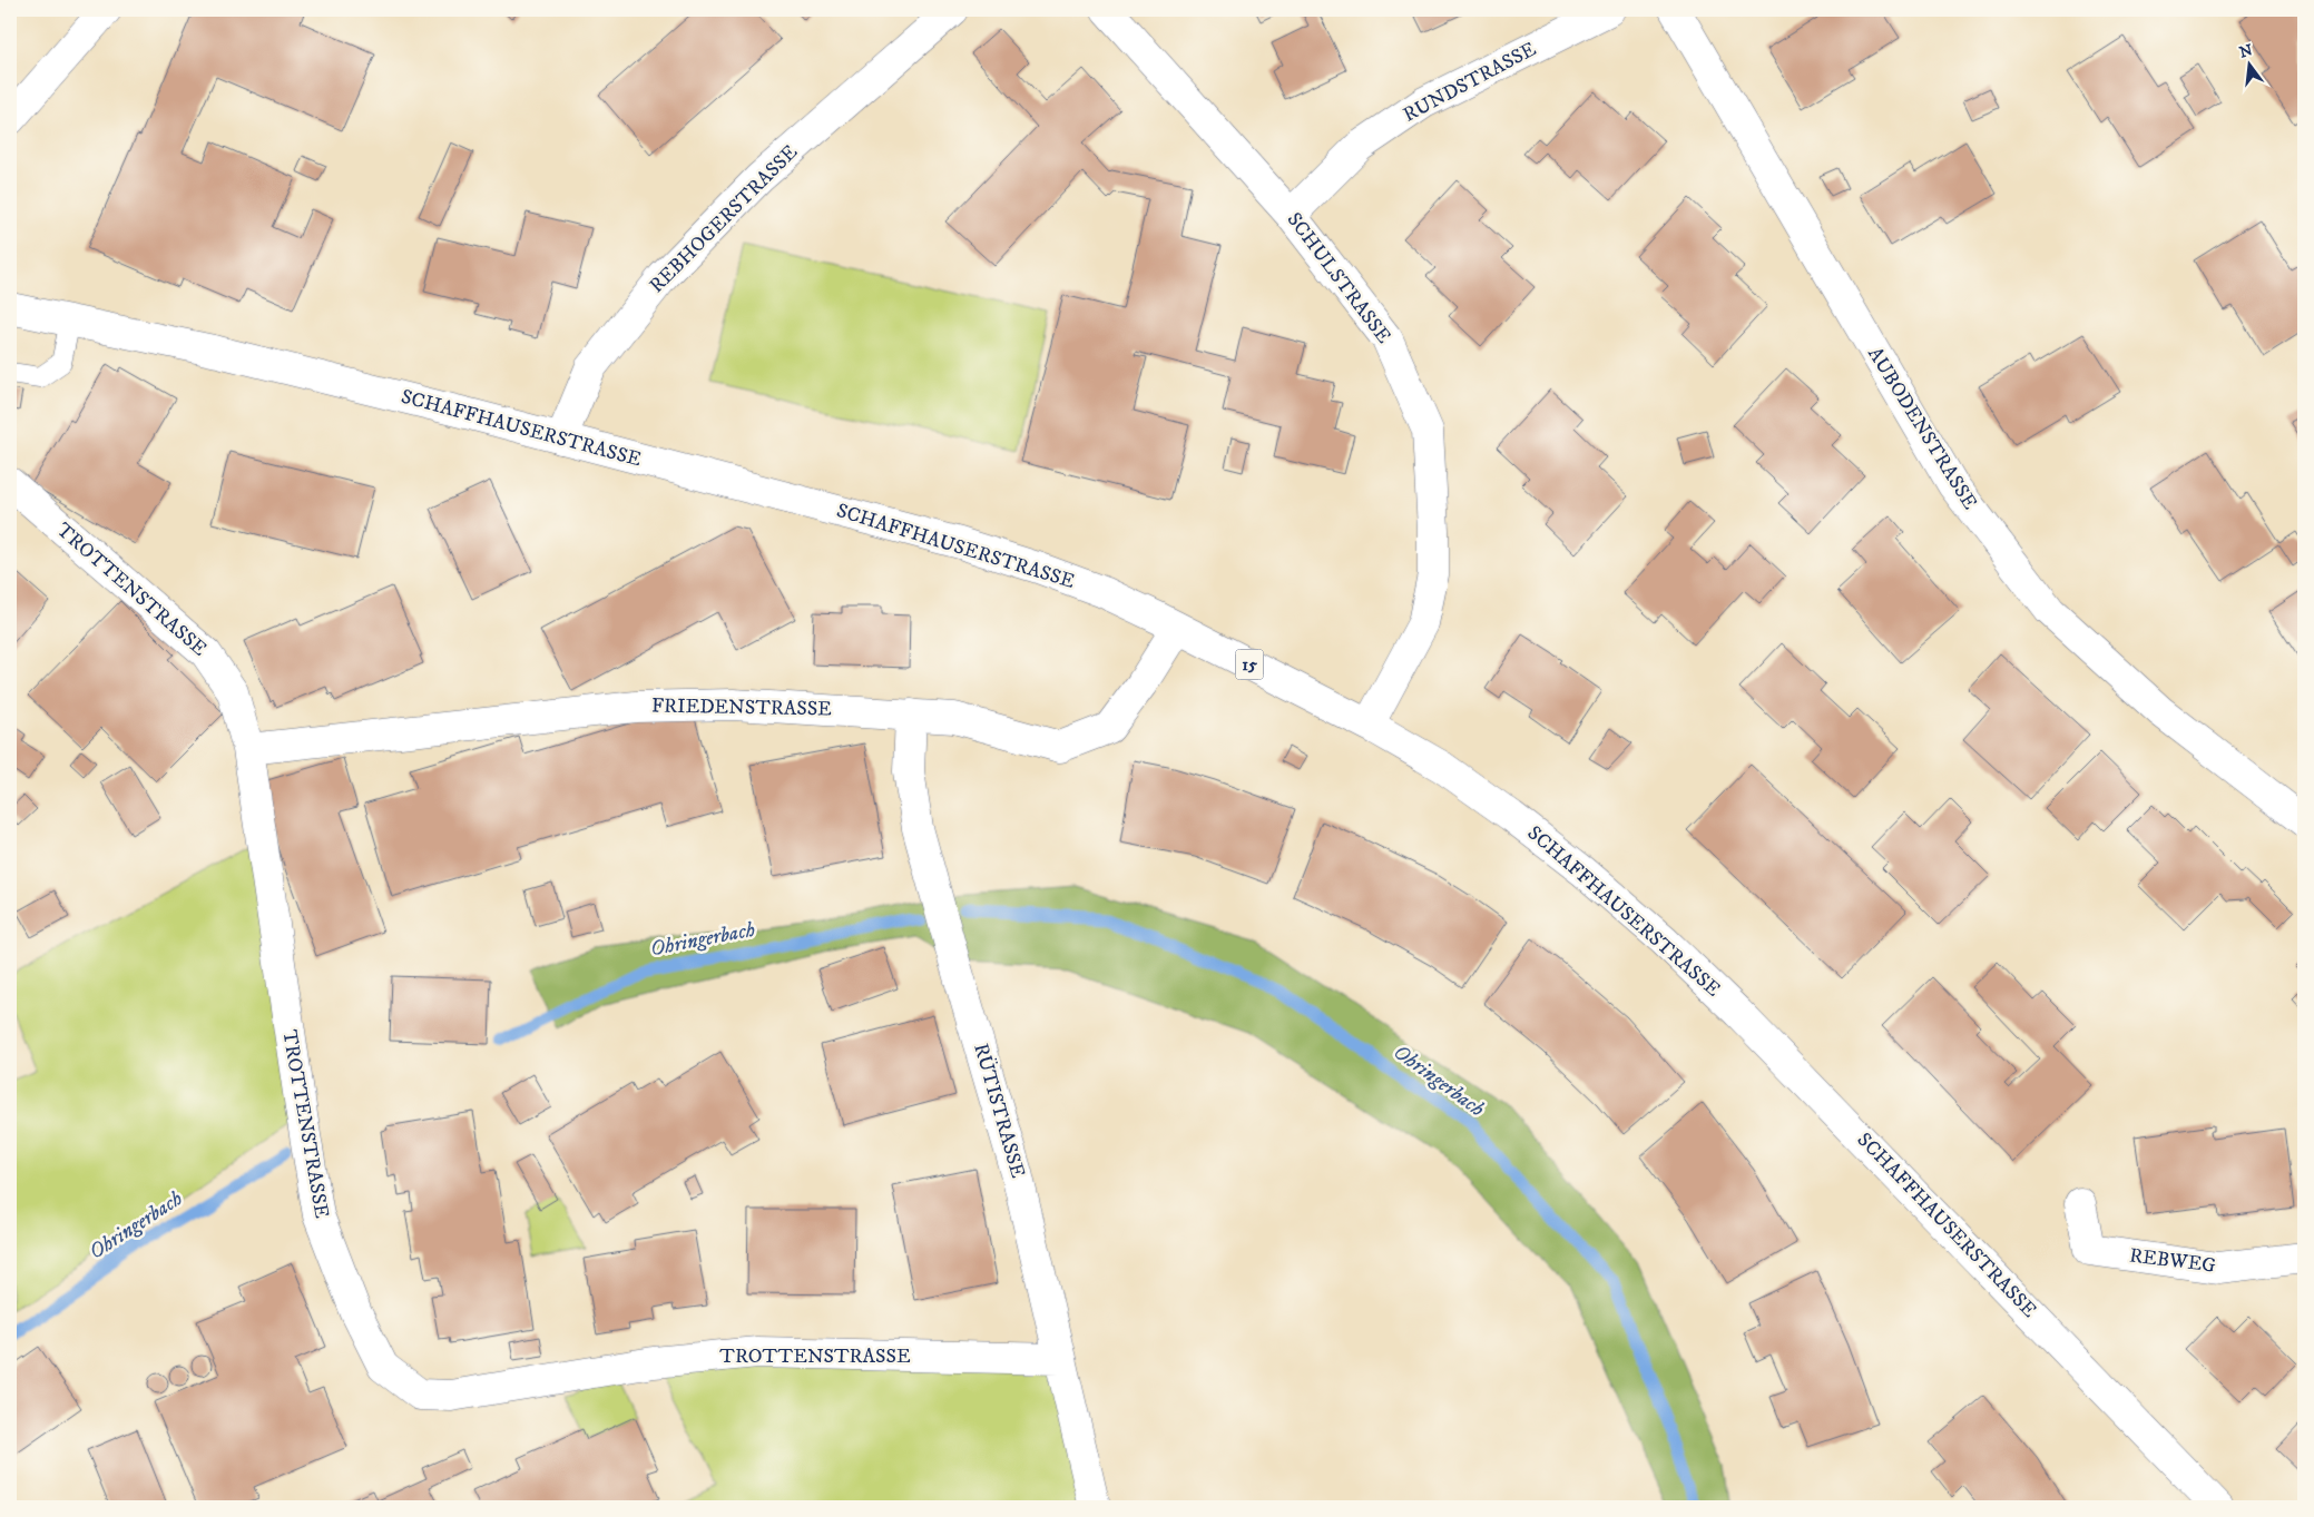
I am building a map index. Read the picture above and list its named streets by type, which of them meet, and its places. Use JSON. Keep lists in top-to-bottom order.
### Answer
{
  "streets": {
    "street": [
      "RUNDSTRASSE",
      "REBHOGERSTRASSE",
      "SCHULSTRASSE",
      "SCHAFFHAUSERSTRASSE",
      "AUBODENSTRASSE",
      "TROTTENSTRASSE",
      "15",
      "FRIEDENSTRASSE",
      "RÜTISTRASSE",
      "REBWEG"
    ]
  },
  "crossings": [
    ["RUNDSTRASSE", "SCHULSTRASSE"],
    ["REBHOGERSTRASSE", "SCHAFFHAUSERSTRASSE"],
    ["SCHULSTRASSE", "SCHAFFHAUSERSTRASSE"],
    ["SCHAFFHAUSERSTRASSE", "FRIEDENSTRASSE"],
    ["TROTTENSTRASSE", "FRIEDENSTRASSE"],
    ["TROTTENSTRASSE", "RÜTISTRASSE"],
    ["FRIEDENSTRASSE", "RÜTISTRASSE"]
  ],
  "water": ["Ohringerbach"],
  "north": "top"
}
